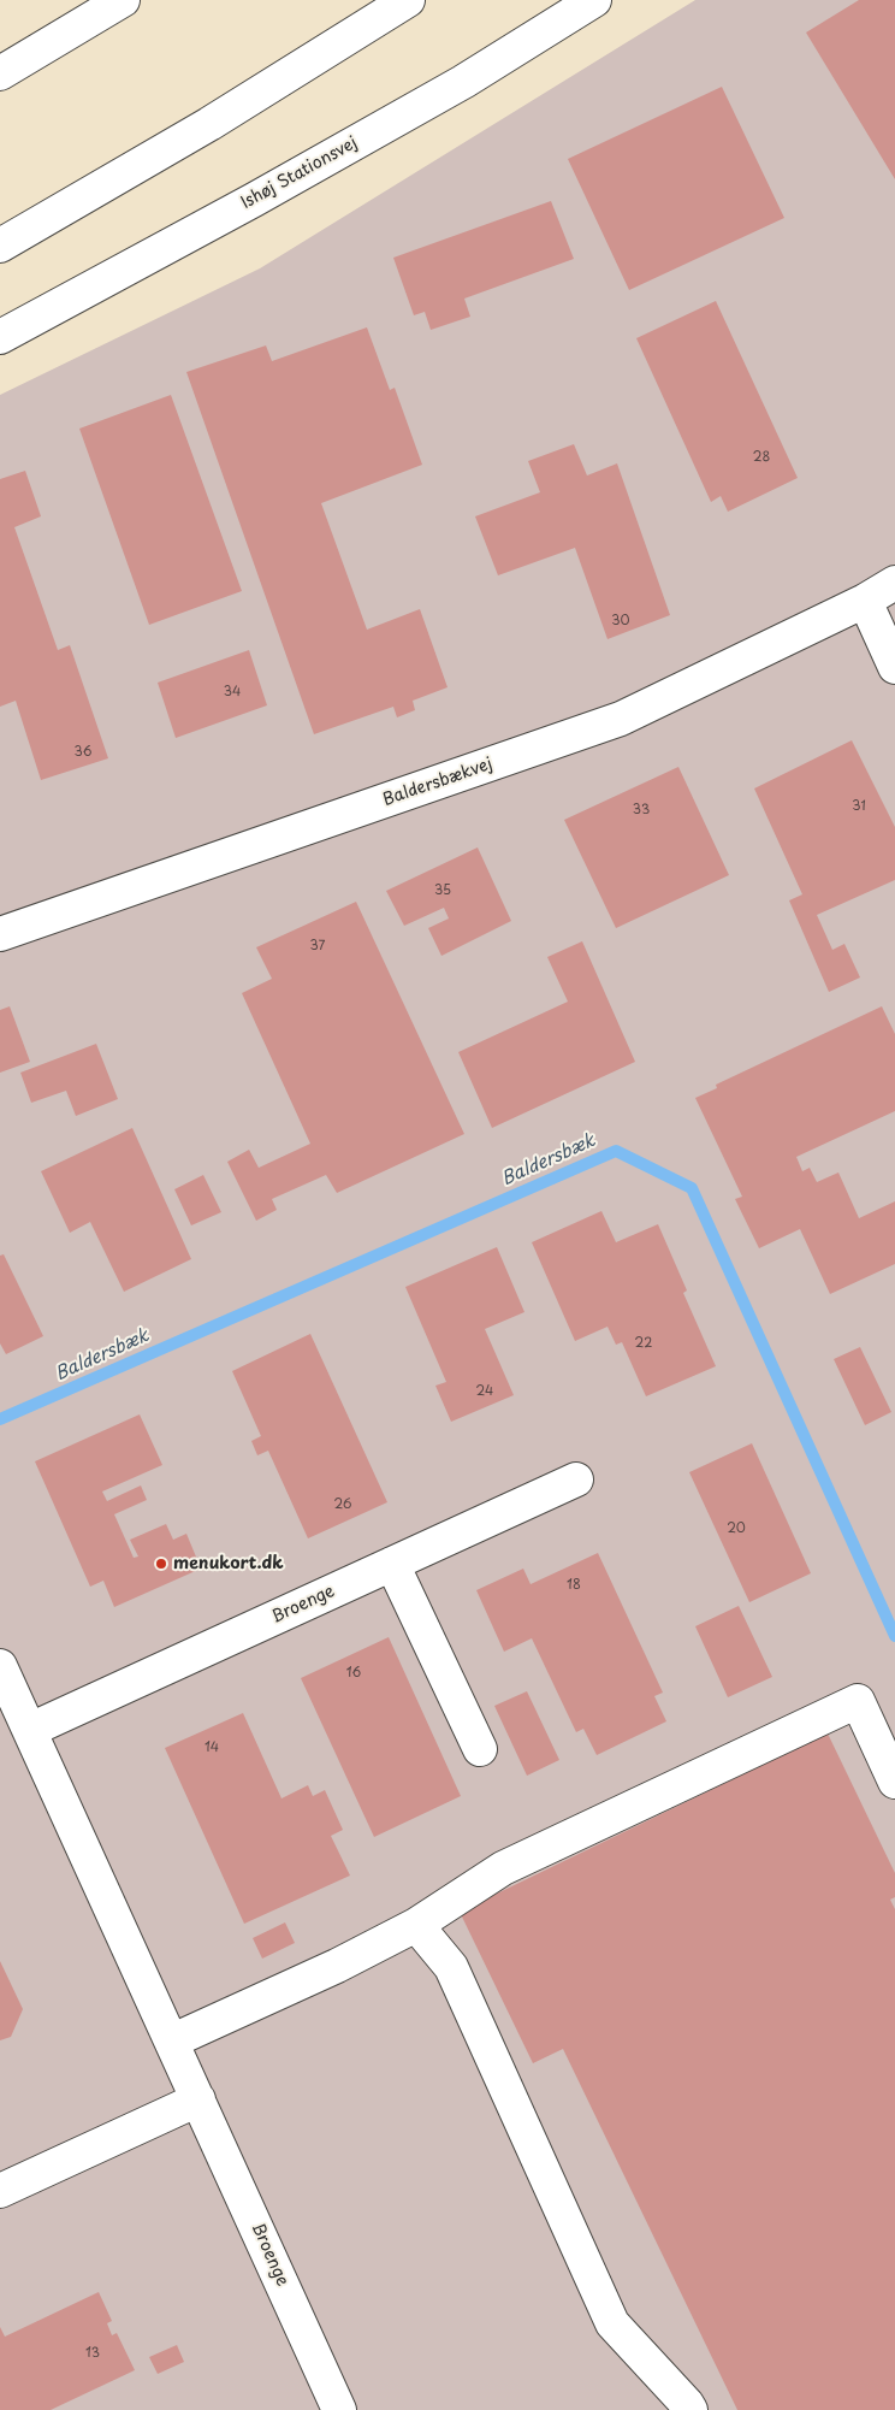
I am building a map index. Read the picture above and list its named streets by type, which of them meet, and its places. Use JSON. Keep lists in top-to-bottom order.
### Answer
{
  "streets": {
    "street": ["Ishøj Stationsvej", "Baldersbækvej", "Broenge"]
  },
  "water": ["Baldersbæk"],
  "places": ["menukort.dk"],
  "house_numbers": [
    "28",
    "30",
    "34",
    "36",
    "31",
    "33",
    "35",
    "37",
    "22",
    "24",
    "26",
    "20",
    "18",
    "16",
    "14",
    "13"
  ]
}
